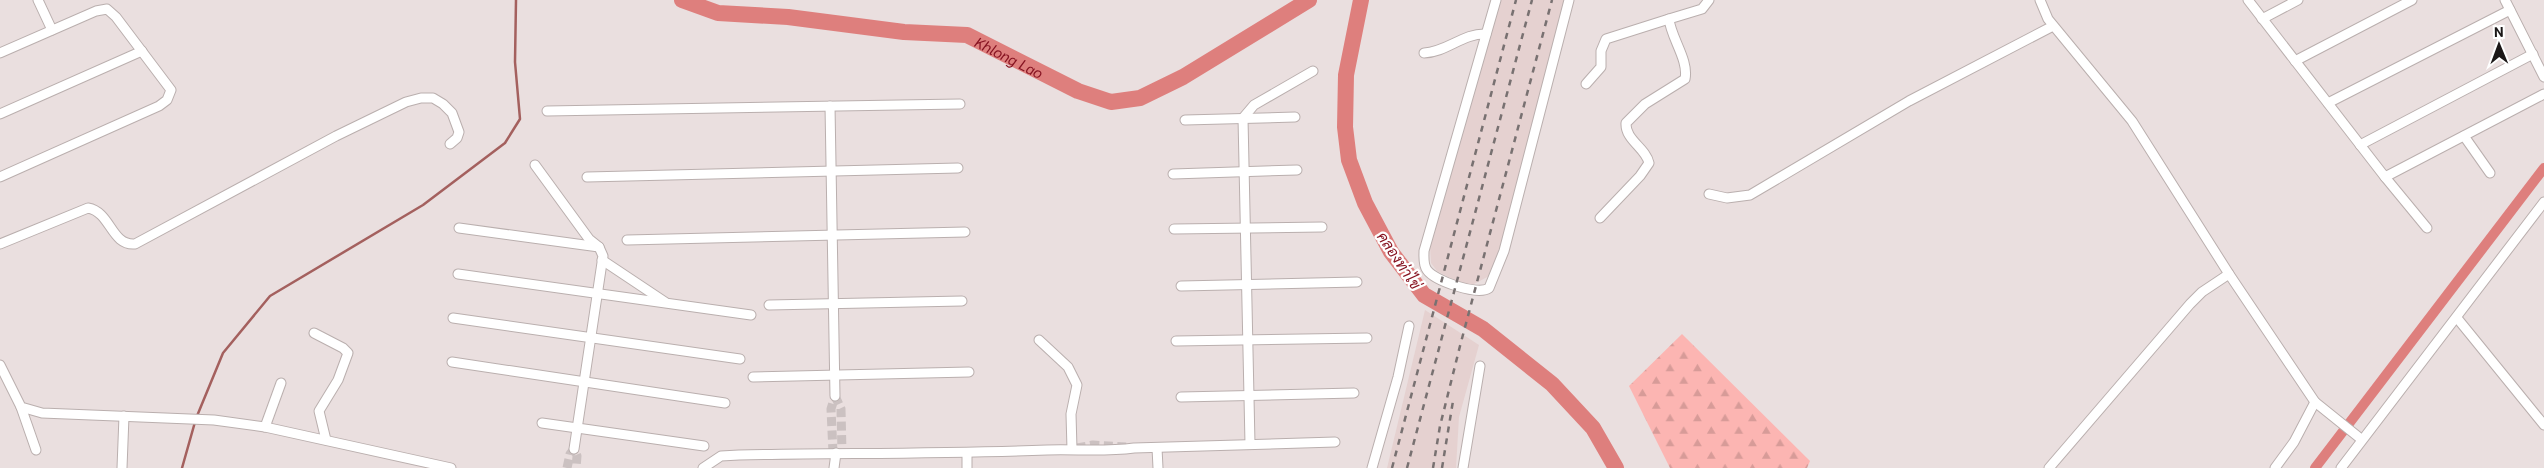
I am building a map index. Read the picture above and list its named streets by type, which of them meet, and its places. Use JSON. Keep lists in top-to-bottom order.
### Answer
{
  "water": ["Khlong Lao", "คลองท่าไข่"],
  "north": "top"
}
